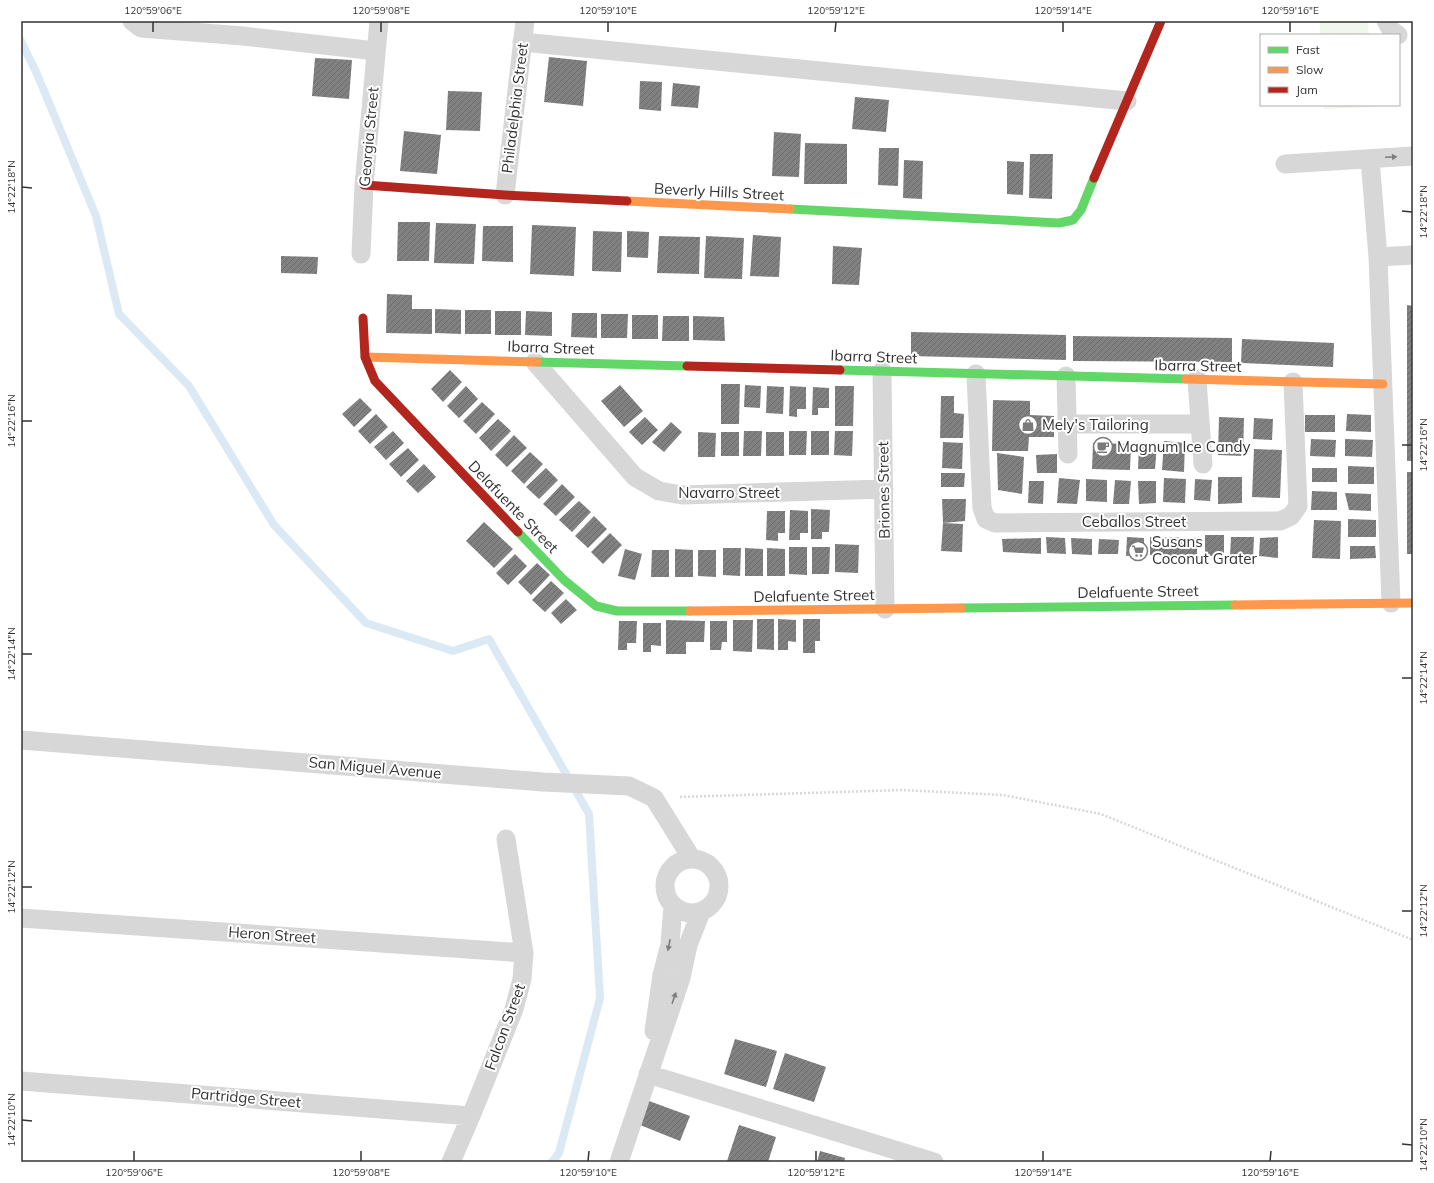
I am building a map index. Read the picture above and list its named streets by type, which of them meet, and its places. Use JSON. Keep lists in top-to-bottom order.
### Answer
{
  "streets": {
    "street": [
      "Philadelphia Street",
      "Georgia Street",
      "Beverly Hills Street",
      "Ibarra Street",
      "Briones Street",
      "Navarro Street",
      "Delafuente Street",
      "Ceballos Street",
      "San Miguel Avenue",
      "Heron Street",
      "Falcon Street",
      "Partridge Street"
    ]
  },
  "crossings": [
    ["Philadelphia Street", "Beverly Hills Street"],
    ["Georgia Street", "Beverly Hills Street"],
    ["Ibarra Street", "Briones Street"],
    ["Ibarra Street", "Navarro Street"],
    ["Ibarra Street", "Delafuente Street"],
    ["Ibarra Street", "Ceballos Street"],
    ["Briones Street", "Navarro Street"],
    ["Briones Street", "Delafuente Street"],
    ["Heron Street", "Falcon Street"],
    ["Falcon Street", "Partridge Street"]
  ],
  "places": {
    "shop": ["Mely's Tailoring"],
    "cafe": ["Magnum Ice Candy"],
    "supermarket": ["Susans Coconut Grater"]
  },
  "legend": ["Fast", "Slow", "Jam"],
  "coordinates": [
    "120°59'06\"E",
    "120°59'08\"E",
    "120°59'10\"E",
    "120°59'12\"E",
    "120°59'14\"E",
    "120°59'16\"E",
    "14°22'18\"N",
    "14°22'16\"N",
    "14°22'14\"N",
    "14°22'12\"N",
    "14°22'10\"N"
  ]
}
